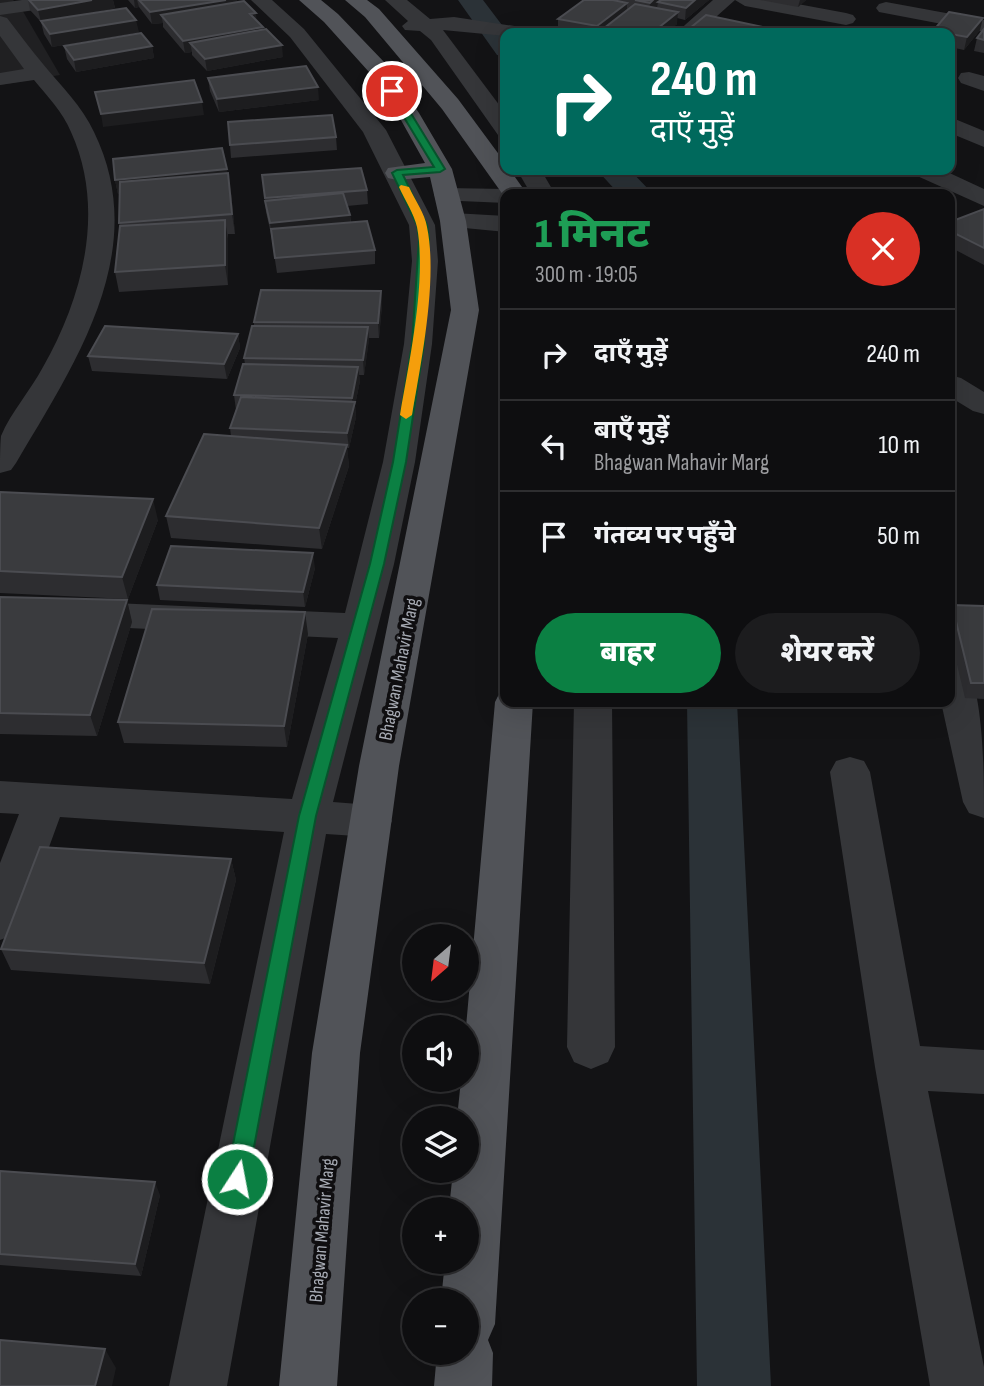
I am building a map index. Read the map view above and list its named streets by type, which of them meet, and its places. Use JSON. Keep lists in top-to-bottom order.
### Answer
{
  "streets": {
    "main road": ["Bhagwan Mahavir Marg"]
  },
  "north": "bottom left",
  "page": {
    "turn": ["240 m", "दाएँ मुड़ें"],
    "heading": ["1 मिनट", "300 m · 19:05"],
    "list": [
      {
        "name": "दाएँ मुड़ें",
        "value": "240 m"
      },
      {
        "name": "बाएँ मुड़ें",
        "note": "Bhagwan Mahavir Marg",
        "value": "10 m"
      },
      {
        "name": "गंतव्य पर पहुँचे",
        "value": "50 m"
      }
    ],
    "buttons": ["बाहर", "शेयर करें"],
    "map_buttons": ["+", "−"]
  }
}
